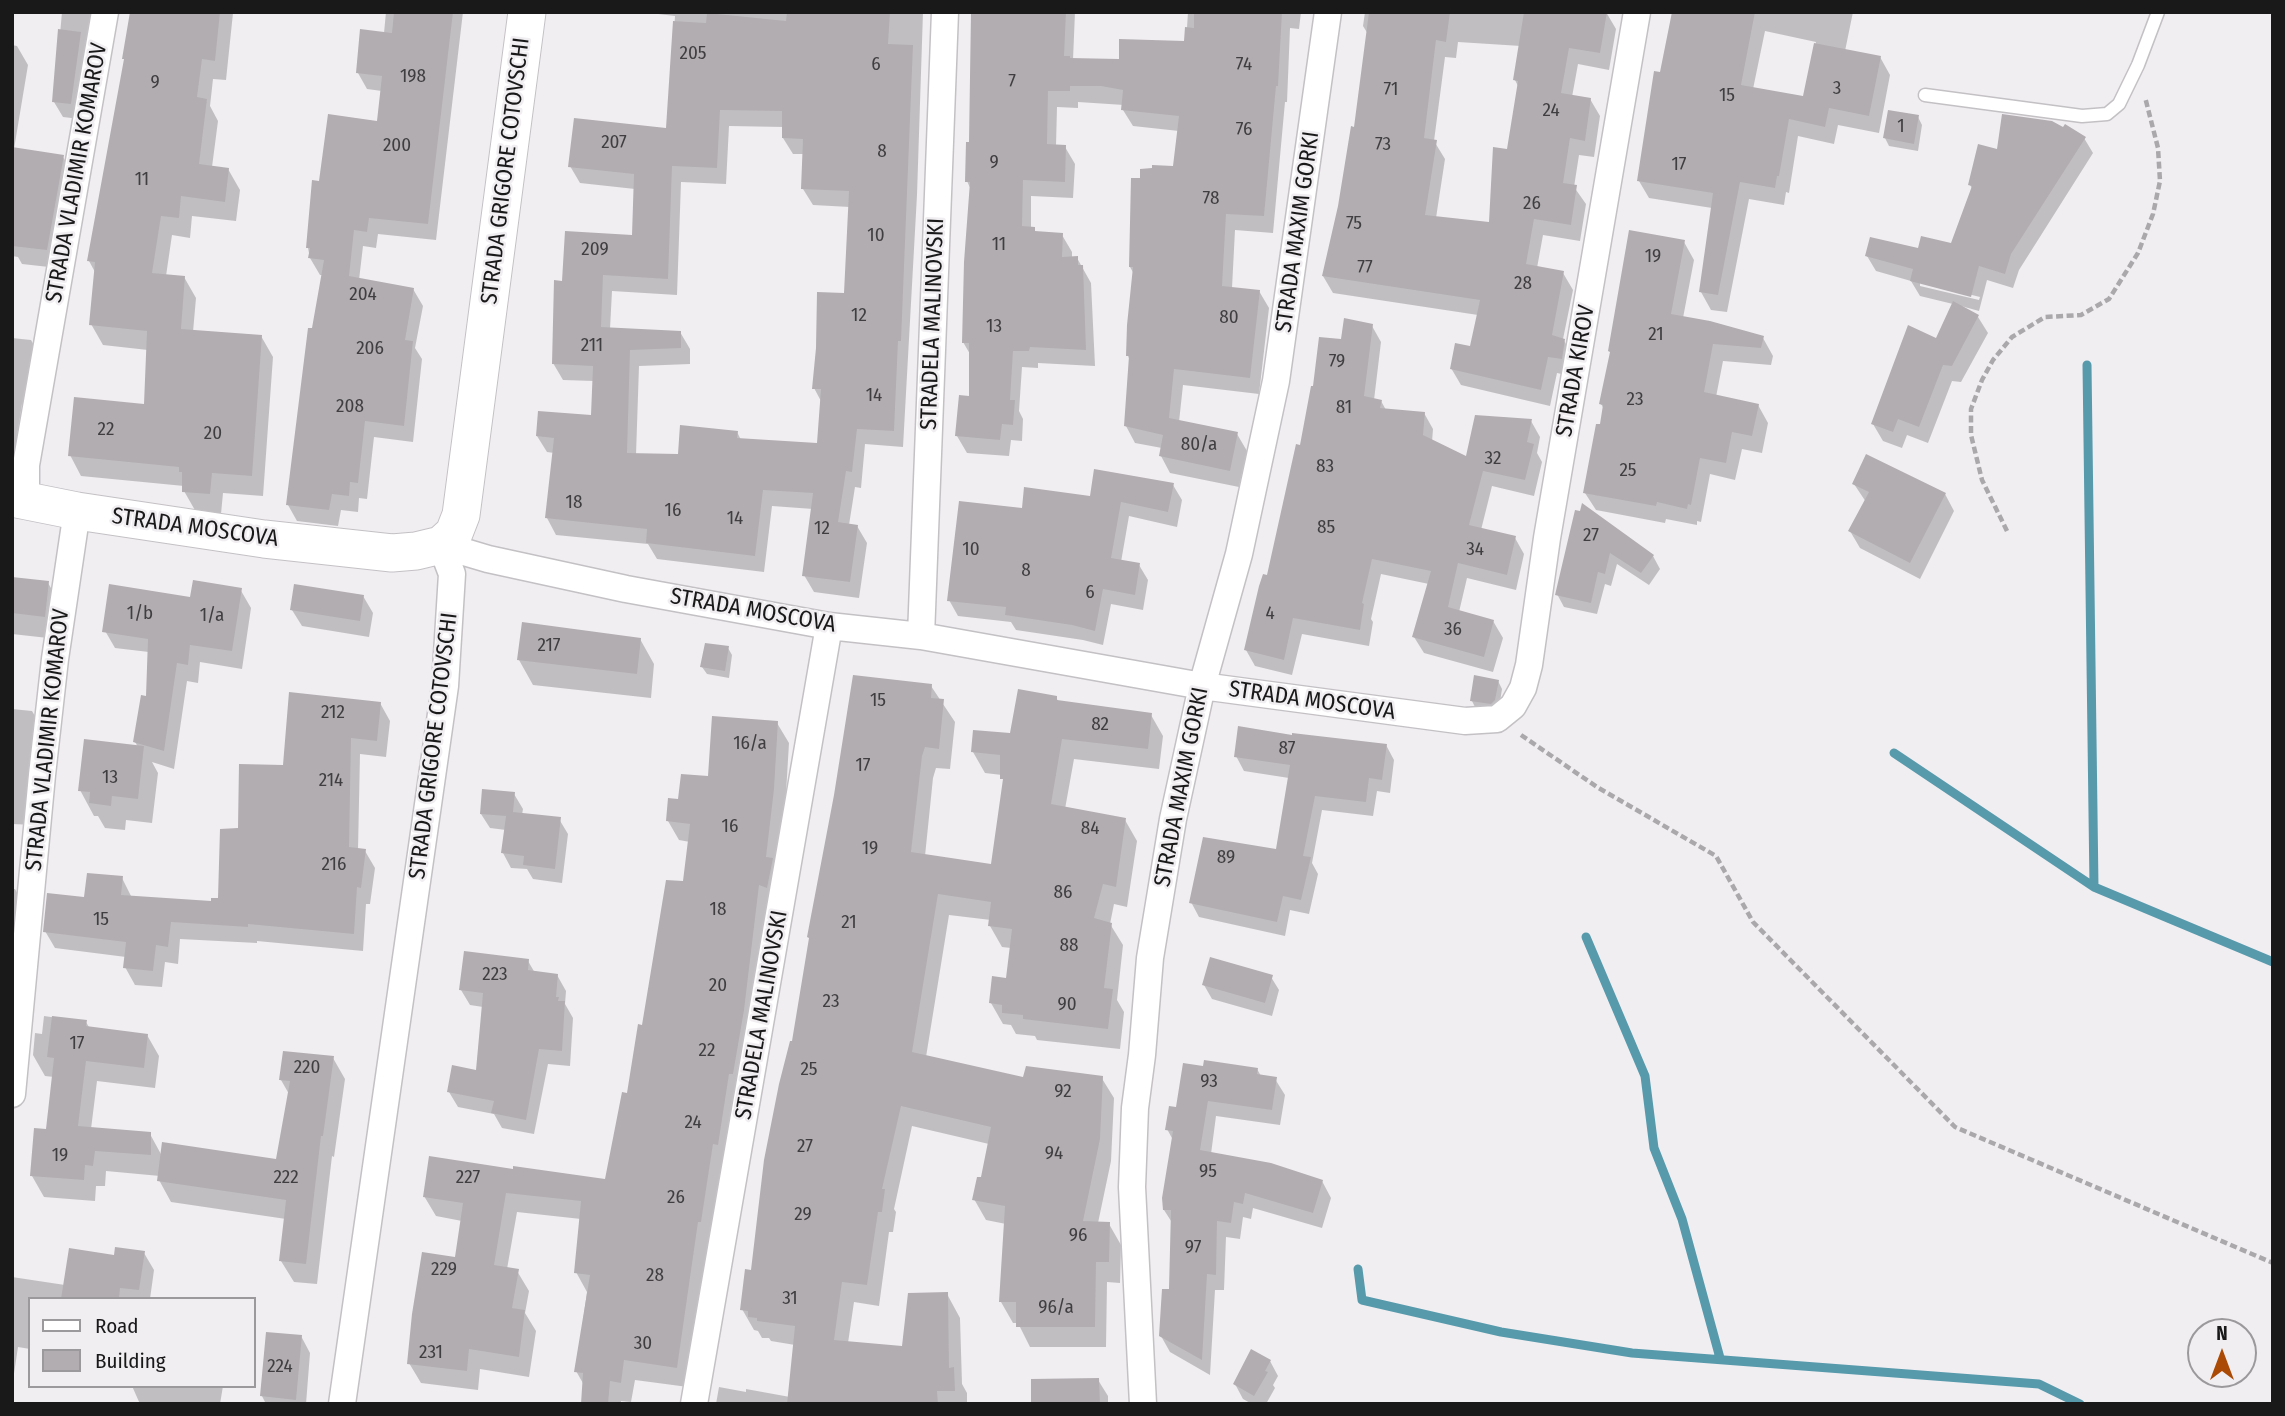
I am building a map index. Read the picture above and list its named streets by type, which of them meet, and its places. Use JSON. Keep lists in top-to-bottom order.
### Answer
{
  "streets": {
    "street": [
      "STRADA GRIGORE COTOVSCHI",
      "STRADA VLADIMIR KOMAROV",
      "STRADA MAXIM GORKI",
      "STRADELA MALINOVSKI",
      "STRADA KIROV",
      "STRADA MOSCOVA"
    ]
  },
  "crossings": [
    ["STRADA GRIGORE COTOVSCHI", "STRADA MOSCOVA"],
    ["STRADA VLADIMIR KOMAROV", "STRADA MOSCOVA"],
    ["STRADA MAXIM GORKI", "STRADA MOSCOVA"],
    ["STRADELA MALINOVSKI", "STRADA MOSCOVA"],
    ["STRADA KIROV", "STRADA MOSCOVA"]
  ],
  "house_numbers": [
    "205",
    "6",
    "74",
    "198",
    "7",
    "9",
    "3",
    "71",
    "15",
    "24",
    "1",
    "76",
    "207",
    "73",
    "200",
    "8",
    "9",
    "17",
    "11",
    "78",
    "26",
    "75",
    "10",
    "11",
    "209",
    "19",
    "77",
    "28",
    "204",
    "12",
    "80",
    "13",
    "21",
    "211",
    "206",
    "79",
    "14",
    "23",
    "208",
    "81",
    "22",
    "20",
    "80/a",
    "32",
    "83",
    "25",
    "18",
    "16",
    "14",
    "85",
    "12",
    "27",
    "10",
    "34",
    "8",
    "6",
    "1/b",
    "4",
    "1/a",
    "36",
    "217",
    "15",
    "212",
    "82",
    "16/a",
    "87",
    "17",
    "13",
    "214",
    "16",
    "84",
    "19",
    "89",
    "216",
    "86",
    "18",
    "15",
    "21",
    "88",
    "223",
    "20",
    "23",
    "90",
    "17",
    "22",
    "220",
    "25",
    "93",
    "92",
    "24",
    "27",
    "94",
    "19",
    "95",
    "222",
    "227",
    "26",
    "29",
    "96",
    "97",
    "229",
    "28",
    "31",
    "96/a",
    "30",
    "231",
    "224"
  ],
  "legend": ["Road", "Building"],
  "north": "top"
}
